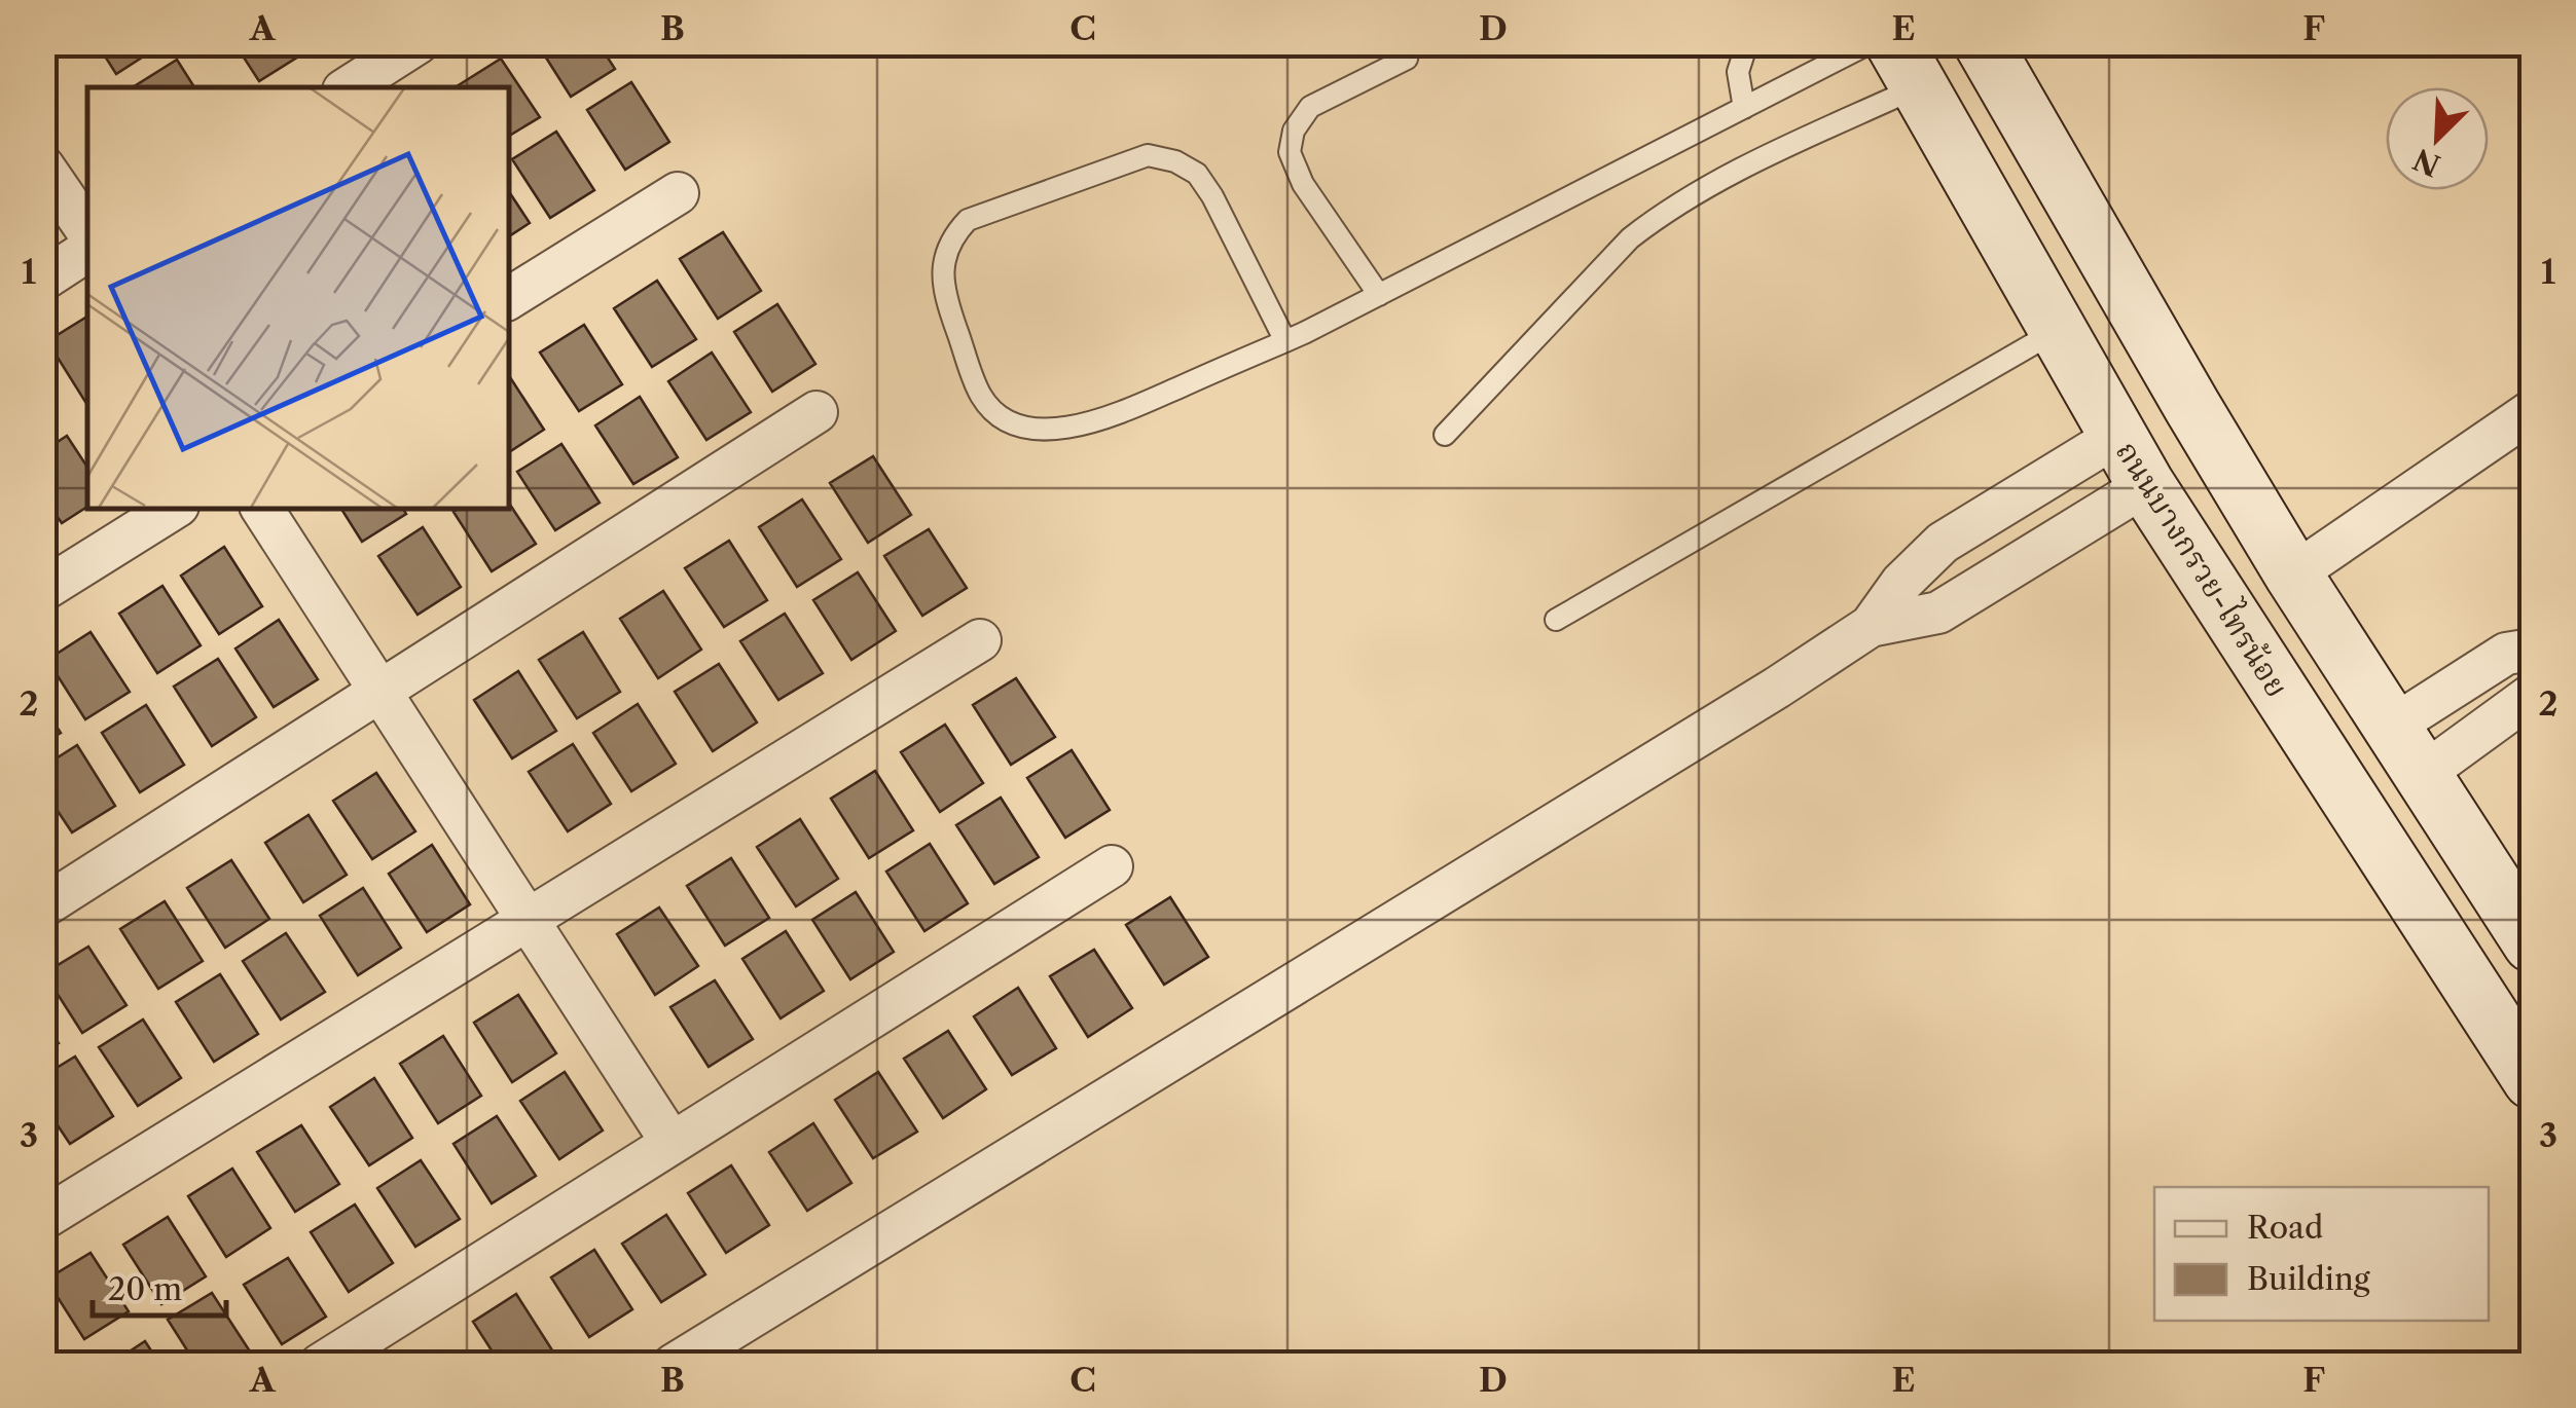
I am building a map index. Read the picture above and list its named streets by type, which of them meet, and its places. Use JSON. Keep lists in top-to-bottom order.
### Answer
{
  "streets": {
    "main road": ["ถนนบางกรวย-ไทรน้อย"]
  },
  "legend": ["Road", "Building"],
  "scale_bar": "20 m",
  "north": "bottom left",
  "grid": {
    "columns": [
      "A",
      "B",
      "C",
      "D",
      "E",
      "F"
    ],
    "rows": ["1", "2", "3"]
  }
}
